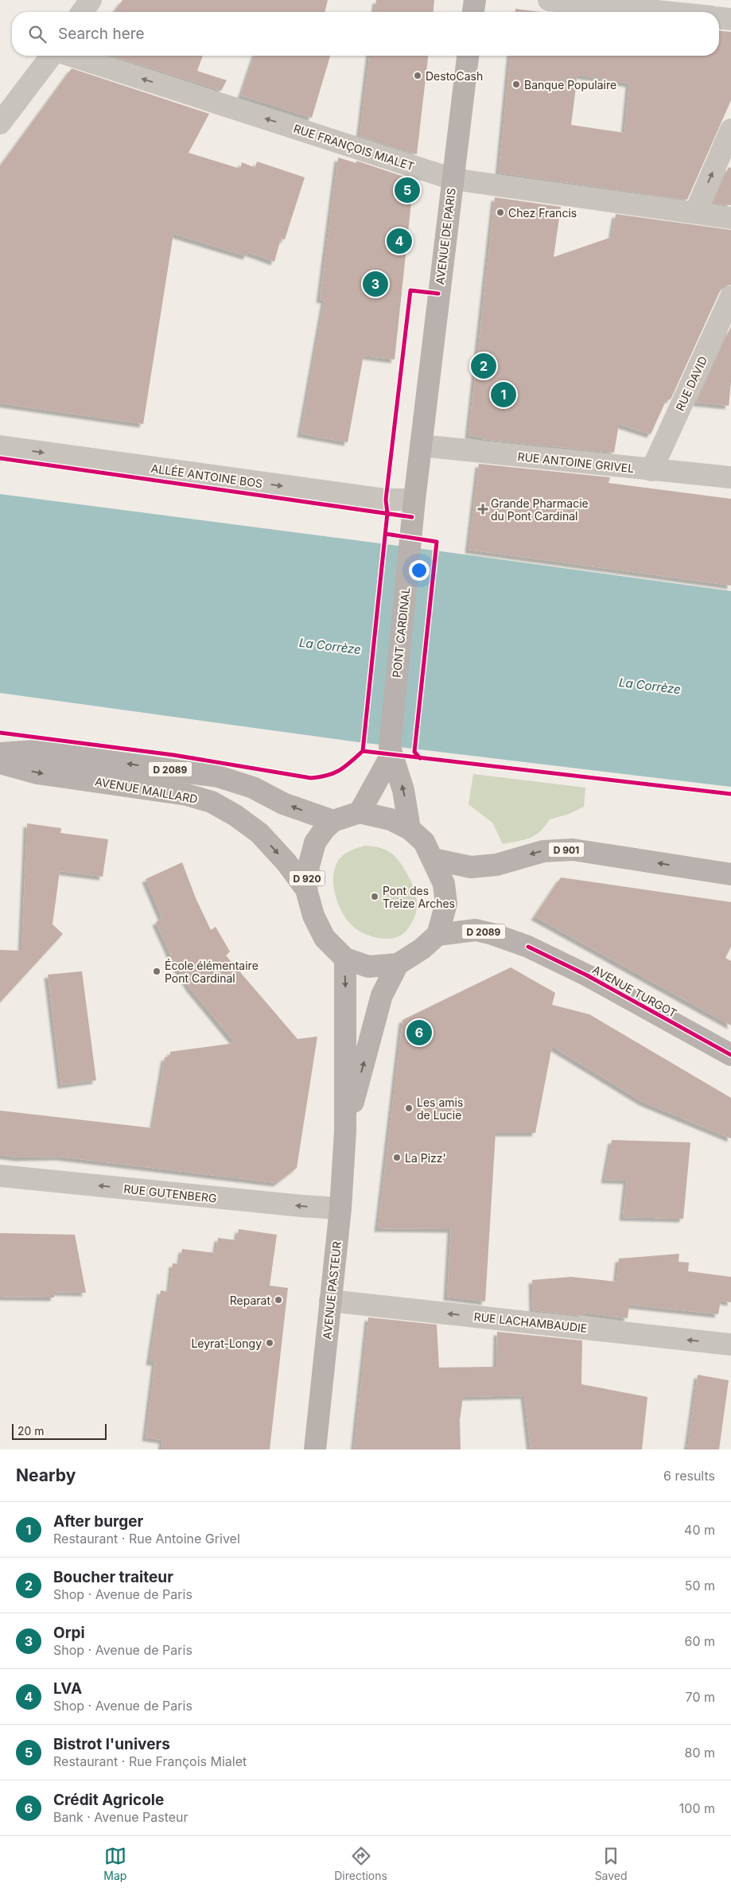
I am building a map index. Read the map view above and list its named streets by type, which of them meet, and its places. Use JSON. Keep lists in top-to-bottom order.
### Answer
{
  "streets": {
    "main road": [
      "AVENUE DE PARIS",
      "PONT CARDINAL",
      "D 2089",
      "AVENUE MAILLARD",
      "D 901",
      "D 920",
      "AVENUE TURGOT",
      "AVENUE PASTEUR"
    ],
    "street": [
      "RUE FRANÇOIS MIALET",
      "RUE DAVID",
      "RUE ANTOINE GRIVEL",
      "ALLÉE ANTOINE BOS",
      "RUE GUTENBERG",
      "RUE LACHAMBAUDIE"
    ]
  },
  "crossings": [
    ["RUE FRANÇOIS MIALET", "AVENUE DE PARIS"],
    ["AVENUE DE PARIS", "RUE ANTOINE GRIVEL"],
    ["AVENUE DE PARIS", "ALLÉE ANTOINE BOS"],
    ["AVENUE DE PARIS", "PONT CARDINAL"],
    ["RUE DAVID", "RUE ANTOINE GRIVEL"],
    ["ALLÉE ANTOINE BOS", "PONT CARDINAL"],
    ["AVENUE MAILLARD", "D 920"],
    ["D 920", "AVENUE PASTEUR"],
    ["RUE GUTENBERG", "AVENUE PASTEUR"],
    ["AVENUE PASTEUR", "RUE LACHAMBAUDIE"]
  ],
  "one_way": [
    "RUE FRANÇOIS MIALET",
    "ALLÉE ANTOINE BOS",
    "RUE GUTENBERG",
    "RUE LACHAMBAUDIE"
  ],
  "water": ["La Corrèze"],
  "places": {
    "other": [
      "DestoCash",
      "Banque Populaire",
      "Chez Francis",
      "Pont des Treize Arches",
      "École élémentaire Pont Cardinal",
      "Les amis de Lucie",
      "La Pizz'",
      "Reparat",
      "Leyrat-Longy"
    ],
    "health": ["Grande Pharmacie du Pont Cardinal"]
  },
  "scale_bar": "20 m",
  "page": {
    "search": "Search here",
    "pins": [
      "5",
      "4",
      "3",
      "2",
      "1",
      "6"
    ],
    "scale": "20 m",
    "heading": ["Nearby", "6 results"],
    "list": [
      {
        "mark": "1",
        "name": "After burger",
        "note": "Restaurant · Rue Antoine Grivel",
        "value": "40 m"
      },
      {
        "mark": "2",
        "name": "Boucher traiteur",
        "note": "Shop · Avenue de Paris",
        "value": "50 m"
      },
      {
        "mark": "3",
        "name": "Orpi",
        "note": "Shop · Avenue de Paris",
        "value": "60 m"
      },
      {
        "mark": "4",
        "name": "LVA",
        "note": "Shop · Avenue de Paris",
        "value": "70 m"
      },
      {
        "mark": "5",
        "name": "Bistrot l'univers",
        "note": "Restaurant · Rue François Mialet",
        "value": "80 m"
      },
      {
        "mark": "6",
        "name": "Crédit Agricole",
        "note": "Bank · Avenue Pasteur",
        "value": "100 m"
      }
    ],
    "nav": ["Map", "Directions", "Saved"]
  }
}
